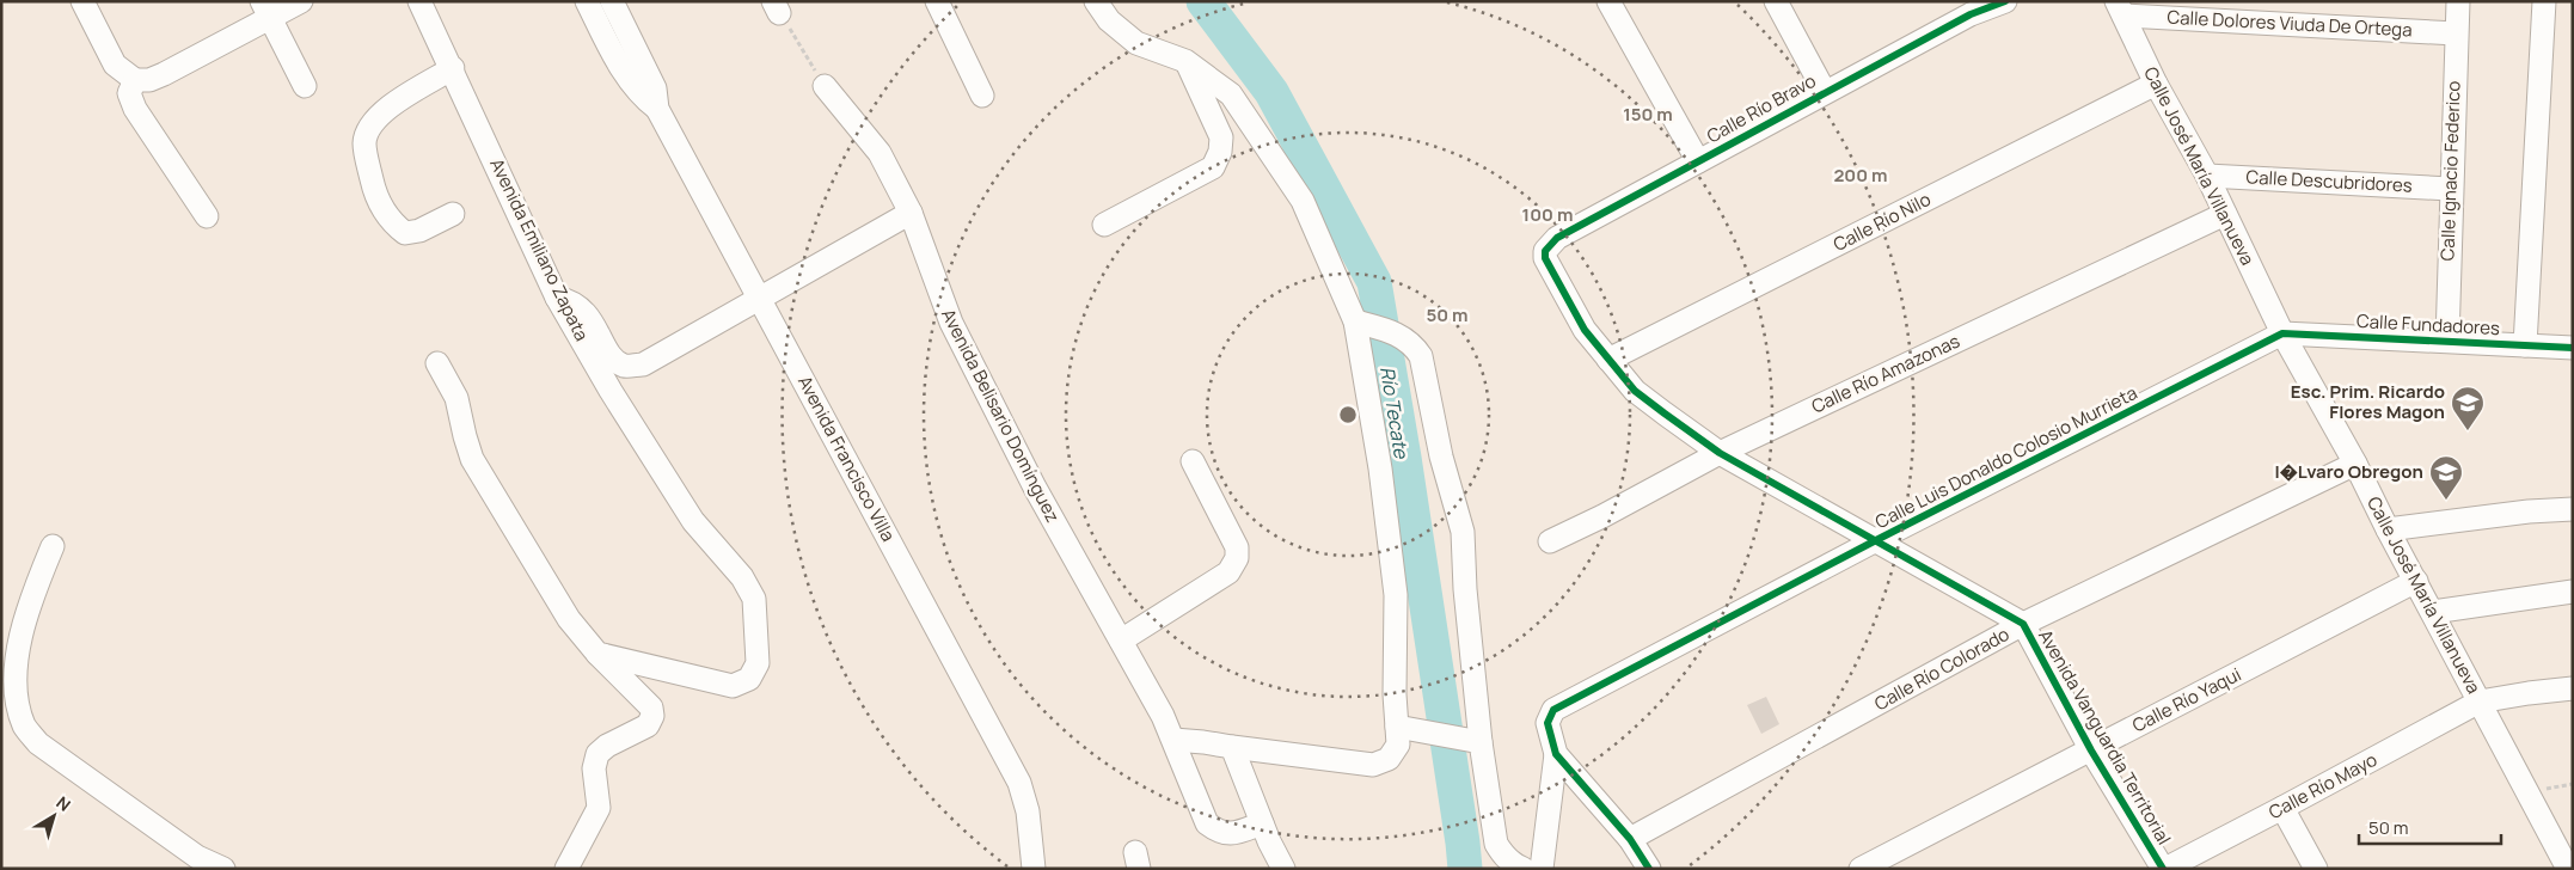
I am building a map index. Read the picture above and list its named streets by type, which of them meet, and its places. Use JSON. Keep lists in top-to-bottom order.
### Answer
{
  "streets": {
    "street": [
      "Calle Dolores Viuda De Ortega",
      "Calle Río Bravo",
      "Calle José María Villanueva",
      "Calle Ignacio Federico",
      "Calle Descubridores",
      "Calle Río Nilo",
      "Avenida Emiliano Zapata",
      "Calle Fundadores",
      "Calle Río Amazonas",
      "Avenida Belisario Domínguez",
      "Calle Luis Donaldo Colosio Murrieta",
      "Avenida Francisco Villa",
      "Calle Río Colorado",
      "Calle Río Yaqui",
      "Avenida Vanguardia Territorial",
      "Calle Río Mayo"
    ]
  },
  "crossings": [
    ["Calle Dolores Viuda De Ortega", "Calle José María Villanueva"],
    ["Calle Dolores Viuda De Ortega", "Calle Ignacio Federico"],
    ["Calle Río Bravo", "Avenida Vanguardia Territorial"],
    ["Calle José María Villanueva", "Calle Descubridores"],
    ["Calle José María Villanueva", "Calle Río Nilo"],
    ["Calle José María Villanueva", "Calle Fundadores"],
    ["Calle José María Villanueva", "Calle Río Amazonas"],
    ["Calle José María Villanueva", "Calle Luis Donaldo Colosio Murrieta"],
    ["Calle José María Villanueva", "Calle Río Colorado"],
    ["Calle José María Villanueva", "Calle Río Yaqui"],
    ["Calle José María Villanueva", "Calle Río Mayo"],
    ["Calle Ignacio Federico", "Calle Descubridores"],
    ["Calle Ignacio Federico", "Calle Fundadores"],
    ["Calle Río Nilo", "Avenida Vanguardia Territorial"],
    ["Calle Fundadores", "Calle Luis Donaldo Colosio Murrieta"],
    ["Calle Río Amazonas", "Avenida Vanguardia Territorial"],
    ["Calle Luis Donaldo Colosio Murrieta", "Avenida Vanguardia Territorial"],
    ["Calle Río Colorado", "Avenida Vanguardia Territorial"],
    ["Calle Río Yaqui", "Avenida Vanguardia Territorial"],
    ["Avenida Vanguardia Territorial", "Calle Río Mayo"]
  ],
  "water": ["Río Tecate"],
  "places": {
    "school or university": ["Esc. Prim. Ricardo Flores Magon", "I�Lvaro Obregon"]
  },
  "scale_bar": "50 m",
  "north": "top right",
  "rings": [
    "150 m",
    "200 m",
    "100 m",
    "50 m"
  ]
}
